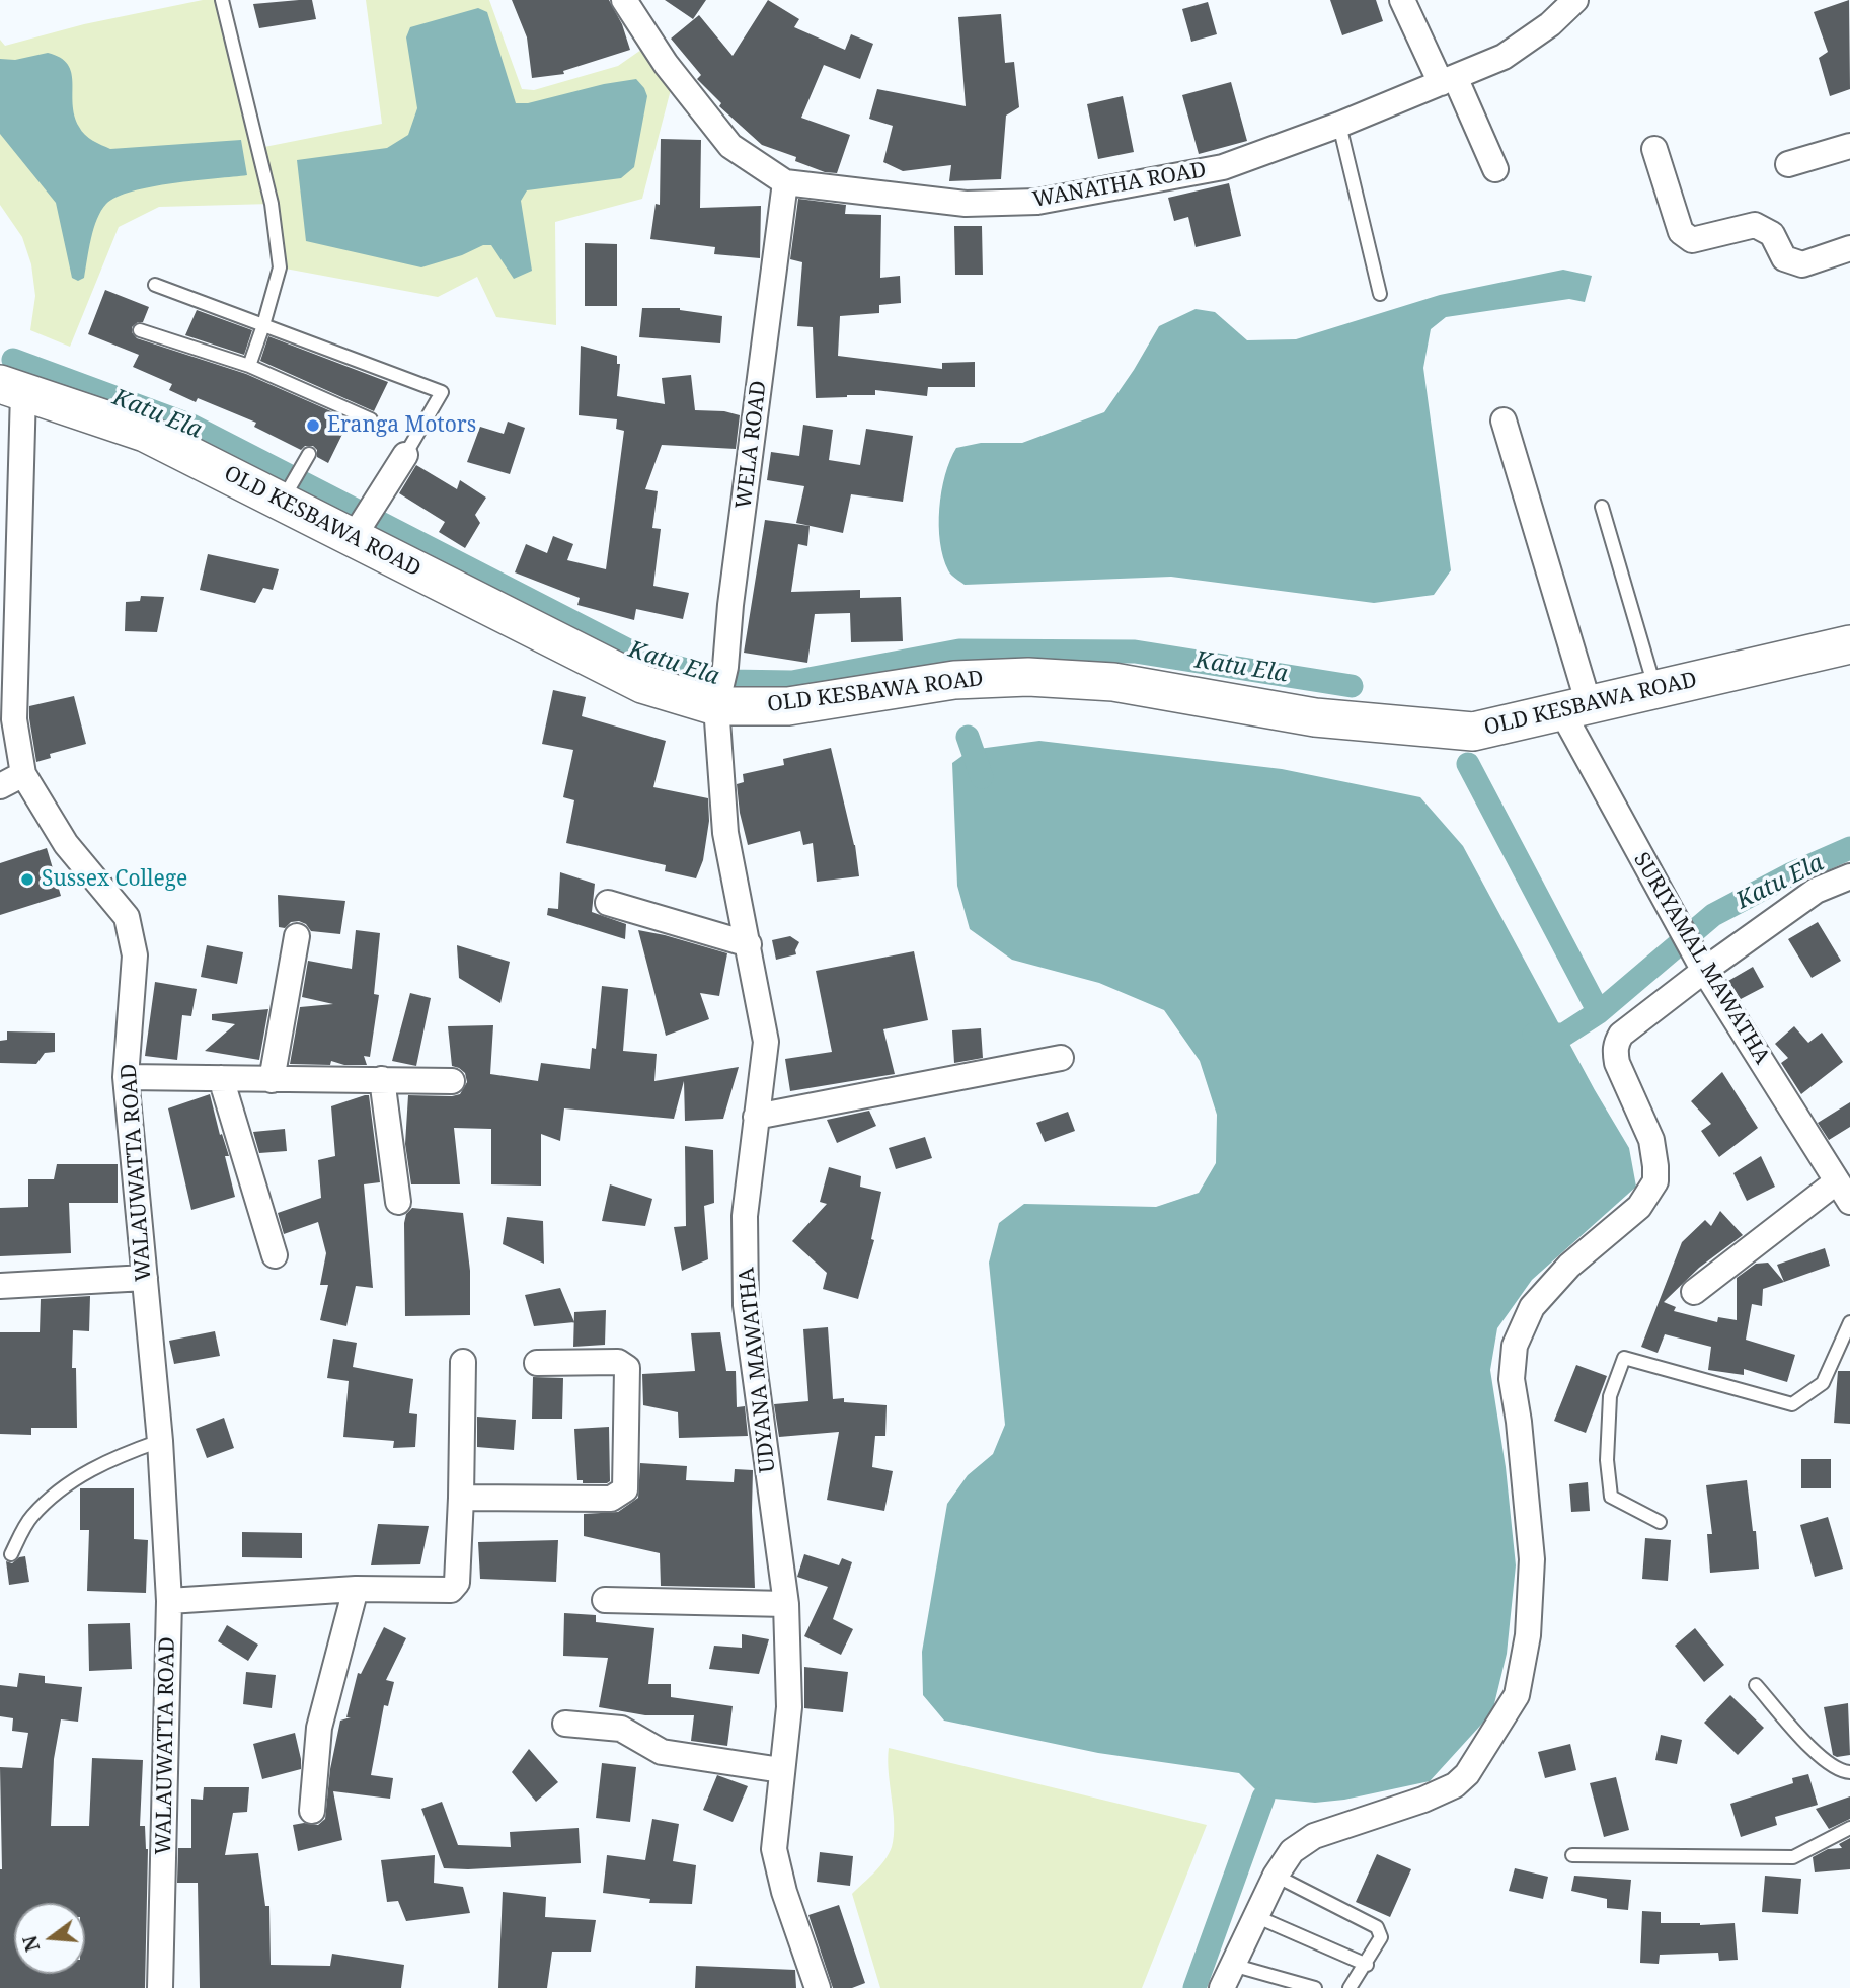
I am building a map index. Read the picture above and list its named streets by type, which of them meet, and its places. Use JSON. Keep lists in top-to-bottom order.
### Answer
{
  "streets": {
    "main road": ["OLD KESBAWA ROAD"],
    "street": [
      "WANATHA ROAD",
      "WELA ROAD",
      "SURIYAMAL MAWATHA",
      "WALAUWATTA ROAD",
      "UDYANA MAWATHA"
    ]
  },
  "crossings": [
    ["WANATHA ROAD", "WELA ROAD"],
    ["WELA ROAD", "OLD KESBAWA ROAD"],
    ["WELA ROAD", "UDYANA MAWATHA"],
    ["OLD KESBAWA ROAD", "SURIYAMAL MAWATHA"],
    ["OLD KESBAWA ROAD", "WALAUWATTA ROAD"],
    ["OLD KESBAWA ROAD", "UDYANA MAWATHA"]
  ],
  "water": ["Katu Ela"],
  "places": ["Eranga Motors", "Sussex College"],
  "north": "left"
}
